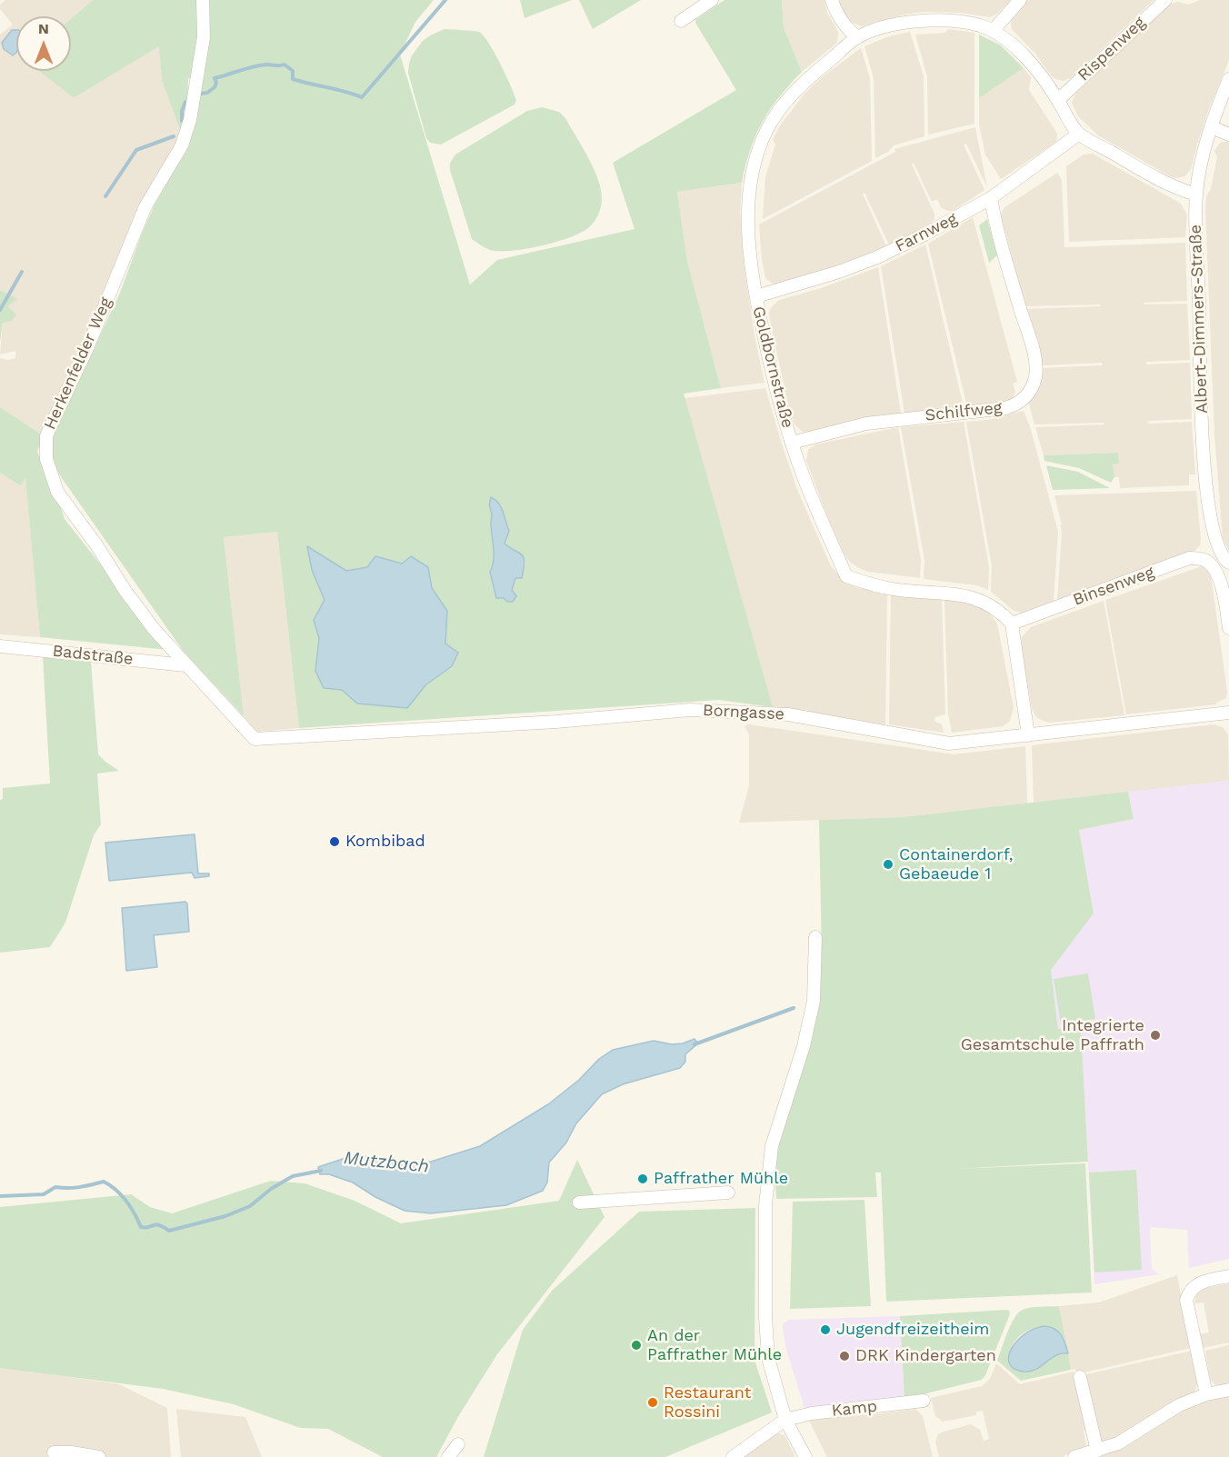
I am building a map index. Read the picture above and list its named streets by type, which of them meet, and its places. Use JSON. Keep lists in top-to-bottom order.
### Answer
{
  "streets": {
    "street": [
      "Rispenweg",
      "Farnweg",
      "Albert-Dimmers-Straße",
      "Herkenfelder Weg",
      "Goldbornstraße",
      "Schilfweg",
      "Binsenweg",
      "Badstraße",
      "Borngasse",
      "Kamp"
    ]
  },
  "crossings": [
    ["Rispenweg", "Goldbornstraße"],
    ["Farnweg", "Goldbornstraße"],
    ["Farnweg", "Schilfweg"],
    ["Albert-Dimmers-Straße", "Goldbornstraße"],
    ["Herkenfelder Weg", "Badstraße"],
    ["Herkenfelder Weg", "Borngasse"],
    ["Goldbornstraße", "Schilfweg"],
    ["Goldbornstraße", "Binsenweg"]
  ],
  "water": ["Mutzbach"],
  "places": [
    "Kombibad",
    "Containerdorf, Gebaeude 1",
    "Integrierte Gesamtschule Paffrath",
    "Paffrather Mühle",
    "Jugendfreizeitheim",
    "An der Paffrather Mühle",
    "DRK Kindergarten",
    "Restaurant Rossini"
  ],
  "north": "top"
}
